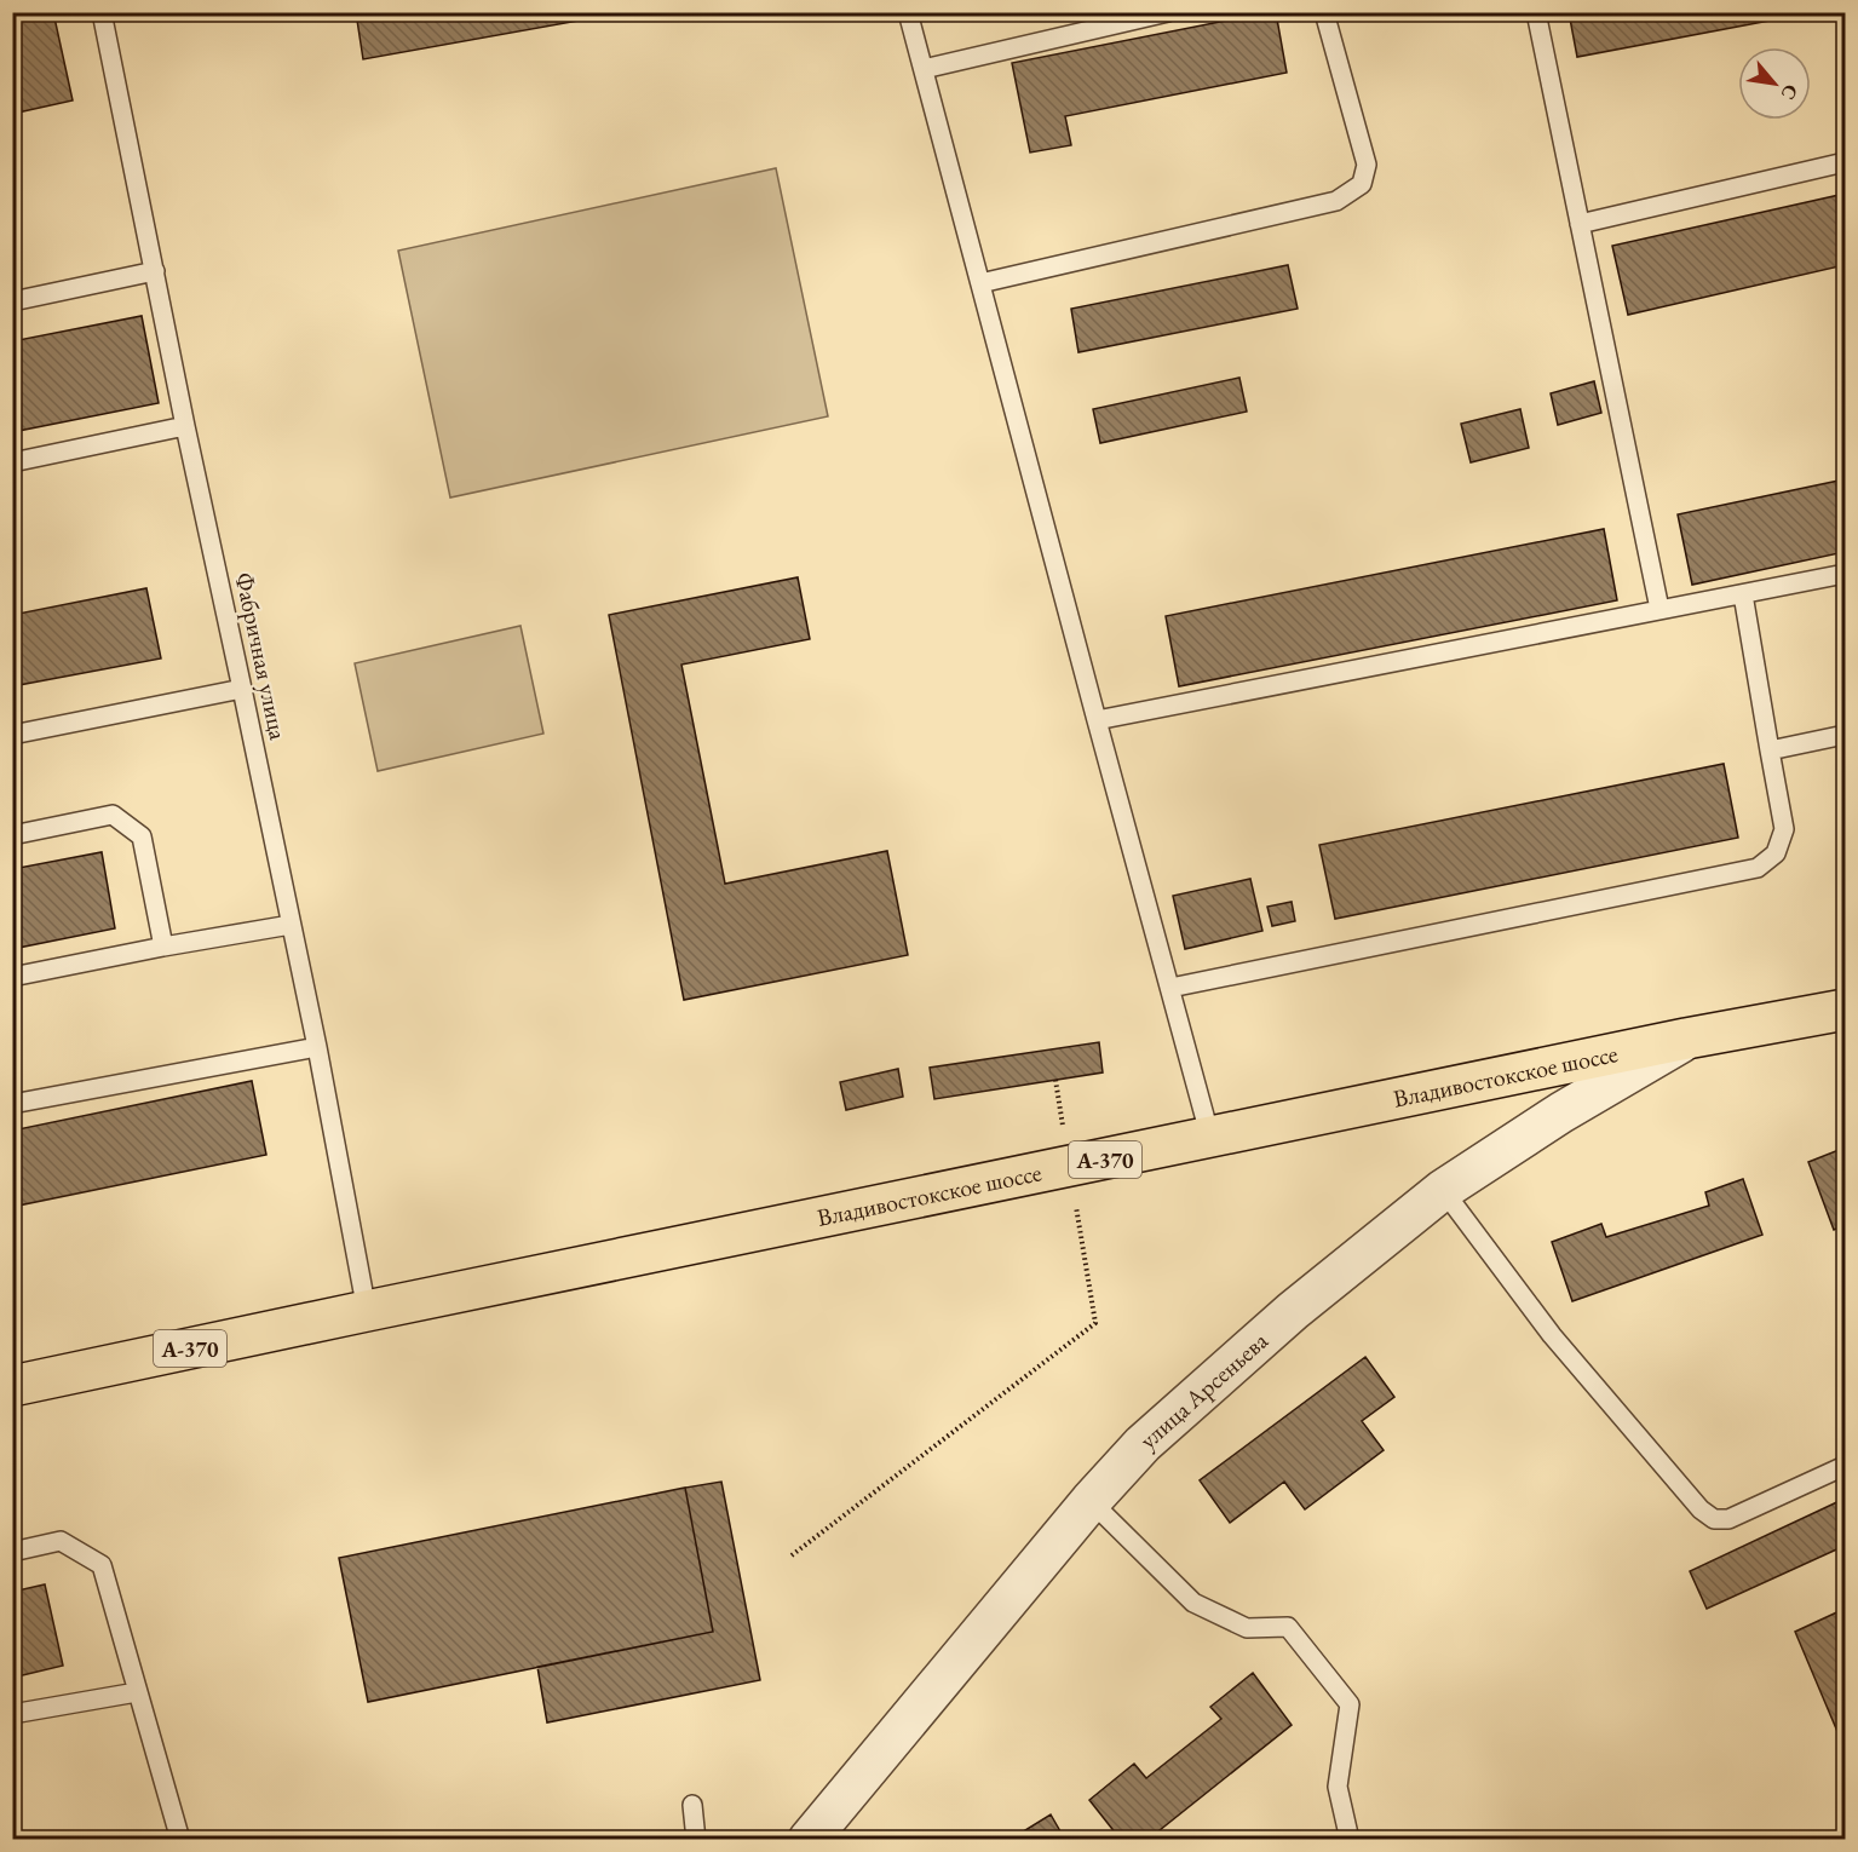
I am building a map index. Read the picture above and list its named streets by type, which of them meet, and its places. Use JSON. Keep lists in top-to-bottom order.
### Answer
{
  "streets": {
    "highway": ["Владивостокское шоссе", "А-370"],
    "street": ["улица Арсеньева"],
    "lane": ["Фабричная улица"]
  },
  "crossings": [
    ["Фабричная улица", "Владивостокское шоссе"],
    ["Владивостокское шоссе", "улица Арсеньева"]
  ],
  "north": "bottom right"
}
